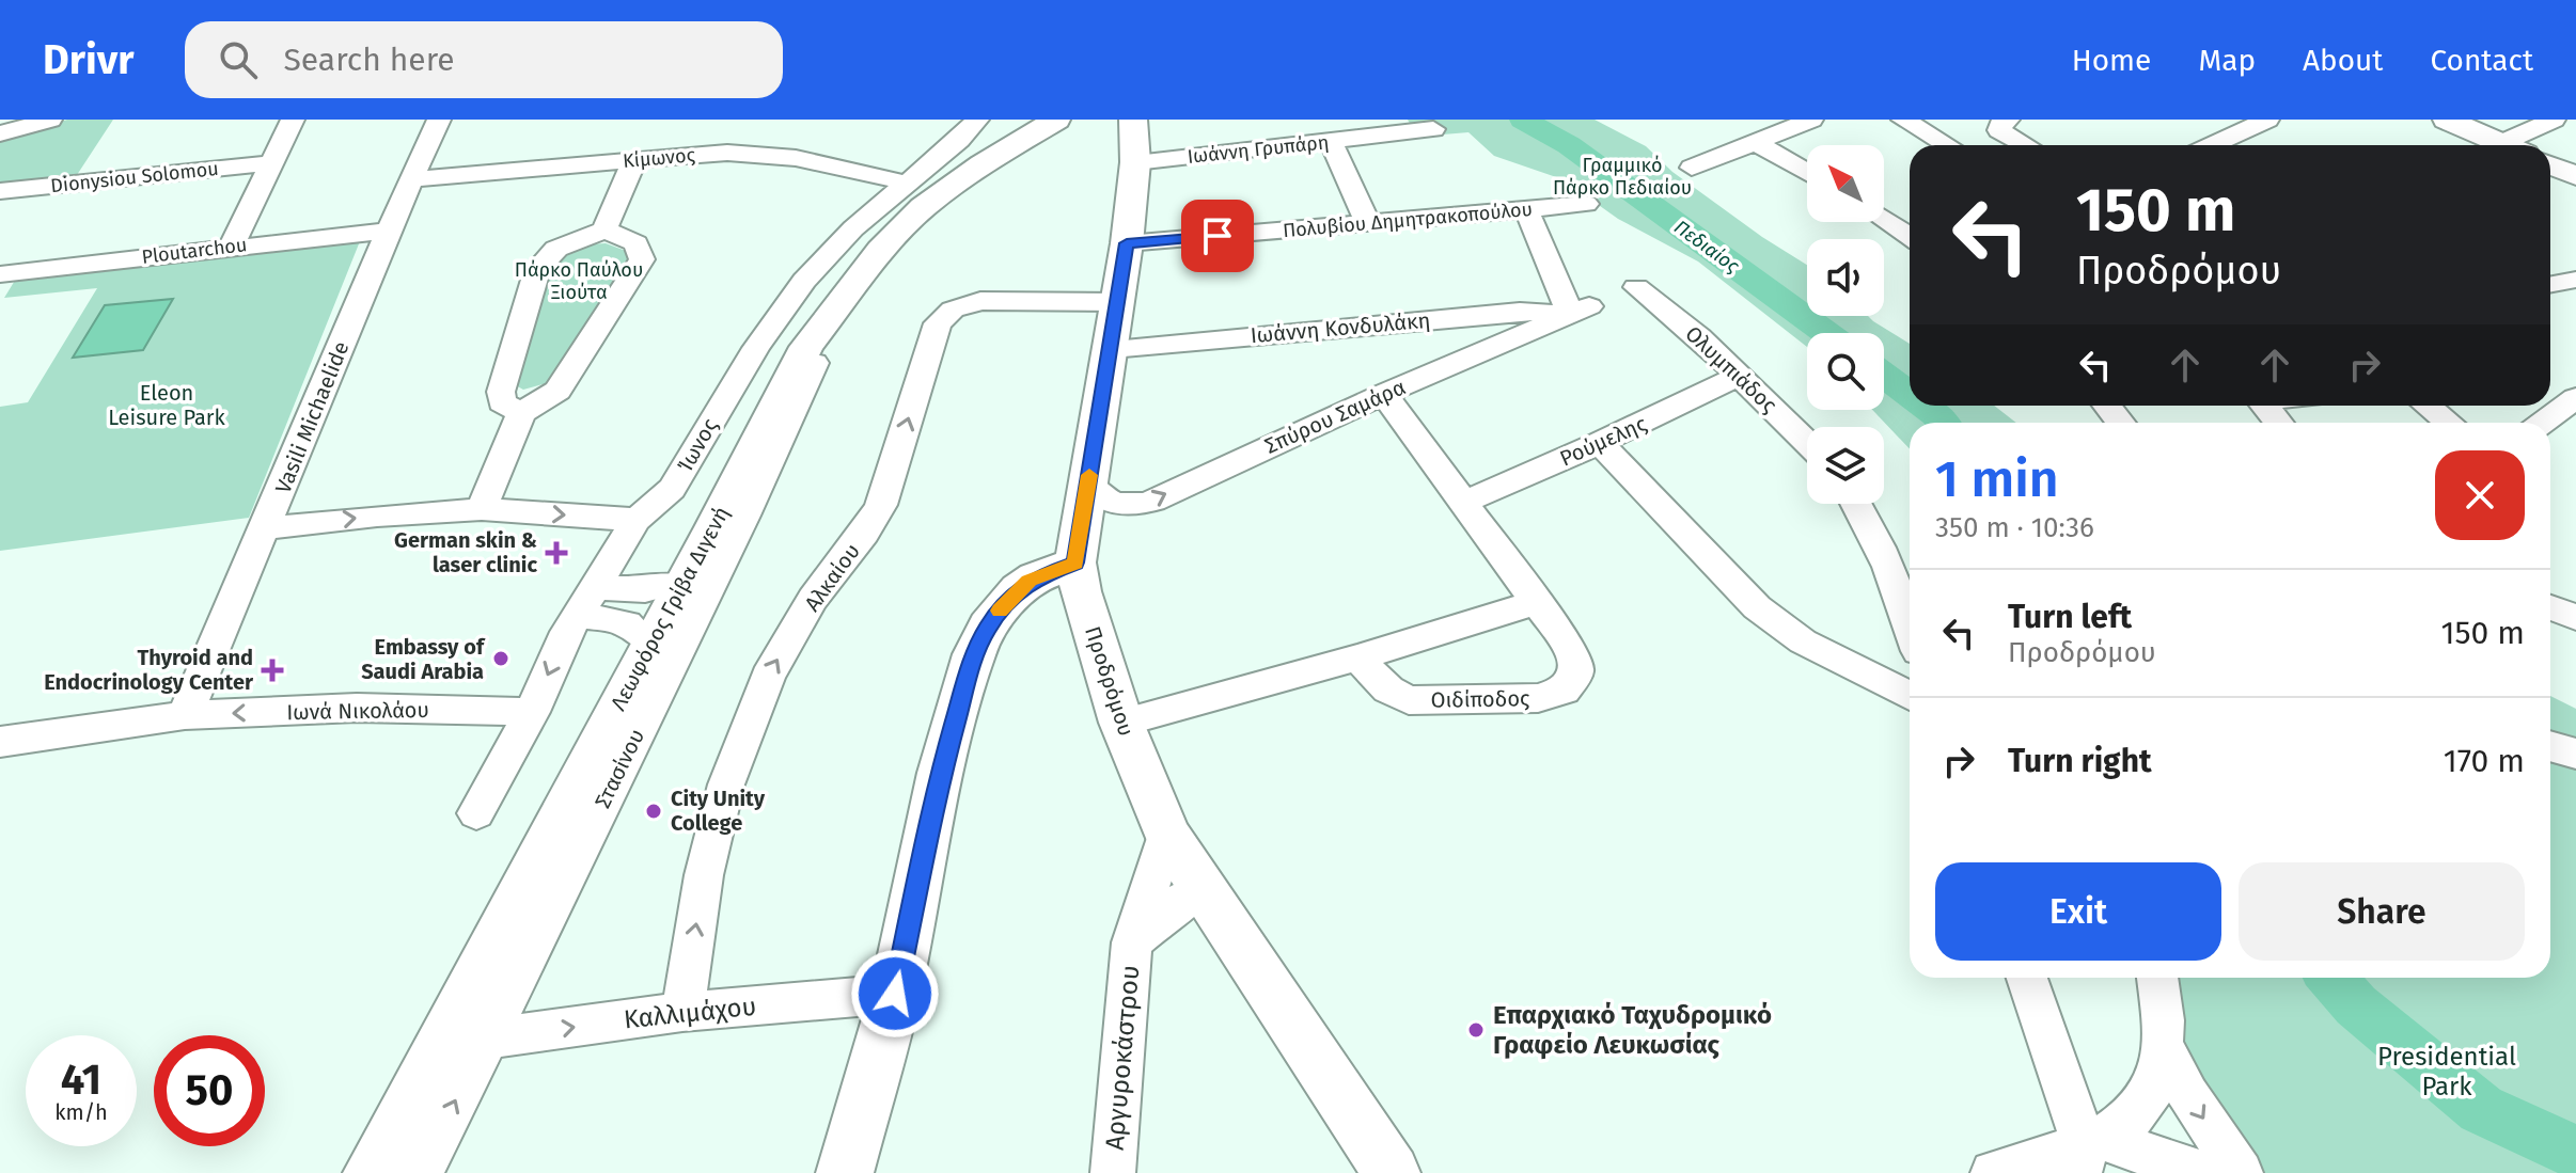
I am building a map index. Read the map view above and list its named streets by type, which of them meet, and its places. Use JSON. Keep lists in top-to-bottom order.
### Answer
{
  "streets": {
    "main road": ["Λεωφόρος Γρίβα Διγενή", "Προδρόμου"],
    "street": [
      "Ιωάννη Γρυπάρη",
      "Κίμωνος",
      "Dionysiou Solomou",
      "Πολυβίου Δημητρακοπούλου",
      "Ploutarchou",
      "Ιωάννη Κονδυλάκη",
      "Ολυμπιάδος",
      "Σπύρου Σαμάρα",
      "Vasili Michaelide",
      "Ρούμελης",
      "Ίωνος",
      "Αλκαίου",
      "Οιδίποδος",
      "Ιωνά Νικολάου",
      "Στασίνου",
      "Καλλιμάχου",
      "Αργυροκάστρου"
    ]
  },
  "crossings": [
    ["Ιωάννη Γρυπάρη", "Προδρόμου"],
    ["Κίμωνος", "Vasili Michaelide"],
    ["Κίμωνος", "Ίωνος"],
    ["Πολυβίου Δημητρακοπούλου", "Προδρόμου"],
    ["Ploutarchou", "Vasili Michaelide"],
    ["Ιωάννη Κονδυλάκη", "Σπύρου Σαμάρα"],
    ["Ιωάννη Κονδυλάκη", "Προδρόμου"],
    ["Ολυμπιάδος", "Ρούμελης"],
    ["Σπύρου Σαμάρα", "Προδρόμου"],
    ["Σπύρου Σαμάρα", "Οιδίποδος"],
    ["Vasili Michaelide", "Ιωνά Νικολάου"],
    ["Ρούμελης", "Οιδίποδος"],
    ["Ίωνος", "Ιωνά Νικολάου"],
    ["Αλκαίου", "Προδρόμου"],
    ["Αλκαίου", "Καλλιμάχου"],
    ["Προδρόμου", "Αργυροκάστρου"],
    ["Στασίνου", "Καλλιμάχου"]
  ],
  "one_way": ["Αλκαίου", "Καλλιμάχου"],
  "water": ["Πεδιαίος"],
  "parks": [
    "Γραμμικό Πάρκο Πεδιαίου",
    "Πάρκο Παύλου Ξιούτα",
    "Eleon Leisure Park",
    "Presidential Park"
  ],
  "places": {
    "health": ["German skin & laser clinic", "Thyroid and Endocrinology Center"],
    "other": ["Embassy of Saudi Arabia", "City Unity College", "Επαρχιακό Ταχυδρομικό Γραφείο Λευκωσίας"]
  },
  "north": "top left",
  "page": {
    "header": "Drivr",
    "search": "Search here",
    "nav": [
      "Home",
      "Map",
      "About",
      "Contact"
    ],
    "turn": ["150 m", "Προδρόμου"],
    "heading": ["1 min", "350 m · 10:36"],
    "list": [
      {
        "name": "Turn left",
        "note": "Προδρόμου",
        "value": "150 m"
      },
      {
        "name": "Turn right",
        "value": "170 m"
      }
    ],
    "buttons": ["Exit", "Share"],
    "speed": "41 km/h",
    "limit": "50"
  }
}
